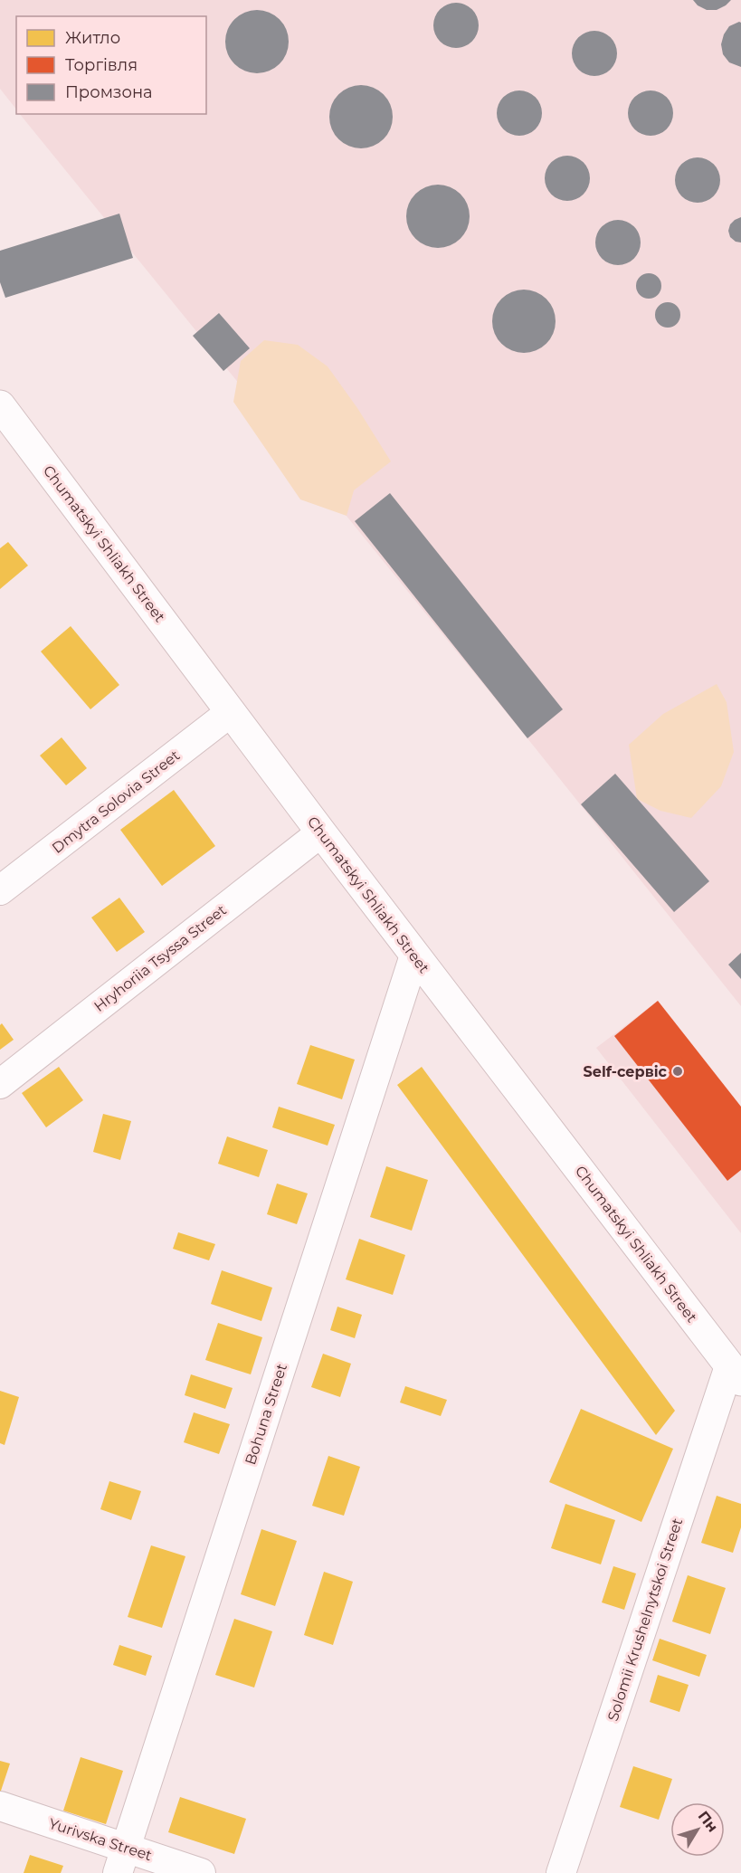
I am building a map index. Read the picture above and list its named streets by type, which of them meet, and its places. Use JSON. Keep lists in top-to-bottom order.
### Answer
{
  "streets": {
    "main road": ["Chumatskyi Shliakh Street"],
    "street": [
      "Dmytra Solovia Street",
      "Hryhoriia Tsyssa Street",
      "Bohuna Street",
      "Solomii Krushelnytskoi Street",
      "Yurivska Street"
    ]
  },
  "crossings": [
    ["Chumatskyi Shliakh Street", "Dmytra Solovia Street"],
    ["Chumatskyi Shliakh Street", "Hryhoriia Tsyssa Street"],
    ["Chumatskyi Shliakh Street", "Bohuna Street"],
    ["Chumatskyi Shliakh Street", "Solomii Krushelnytskoi Street"],
    ["Bohuna Street", "Yurivska Street"]
  ],
  "places": ["Self-сервіс"],
  "legend": ["Житло", "Торгівля", "Промзона"],
  "north": "top right"
}
